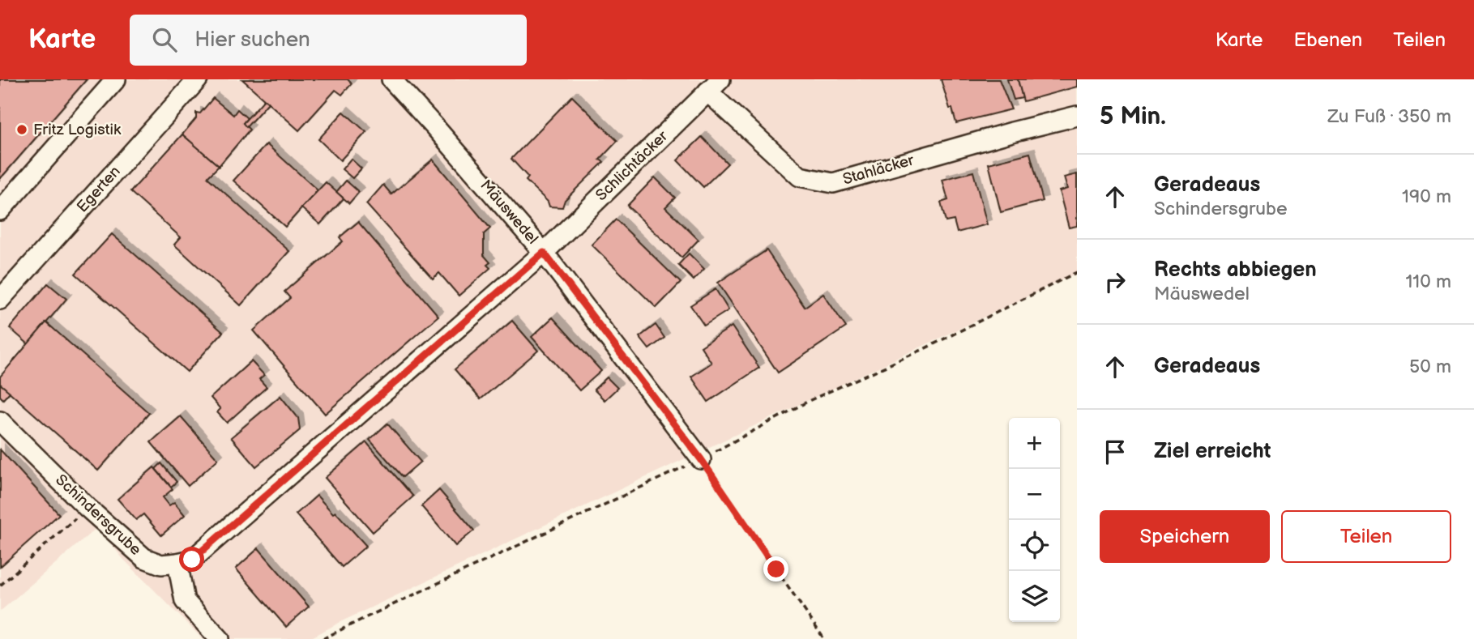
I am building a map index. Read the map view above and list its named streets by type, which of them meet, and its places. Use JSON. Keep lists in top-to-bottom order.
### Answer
{
  "streets": {
    "street": [
      "Schlichtäcker",
      "Stahläcker",
      "Egerten",
      "Mäuswedel",
      "Schindersgrube"
    ]
  },
  "crossings": [
    ["Schlichtäcker", "Stahläcker"],
    ["Schlichtäcker", "Mäuswedel"]
  ],
  "places": ["Fritz Logistik"],
  "page": {
    "header": "Karte",
    "search": "Hier suchen",
    "nav": ["Karte", "Ebenen", "Teilen"],
    "heading": ["5 Min.", "Zu Fuß · 350 m"],
    "list": [
      ["Geradeaus", "Schindersgrube", "190 m"],
      ["Rechts abbiegen", "Mäuswedel", "110 m"],
      ["Geradeaus", "50 m"],
      "Ziel erreicht"
    ],
    "map_buttons": ["+", "−"],
    "buttons": ["Speichern", "Teilen"]
  }
}
